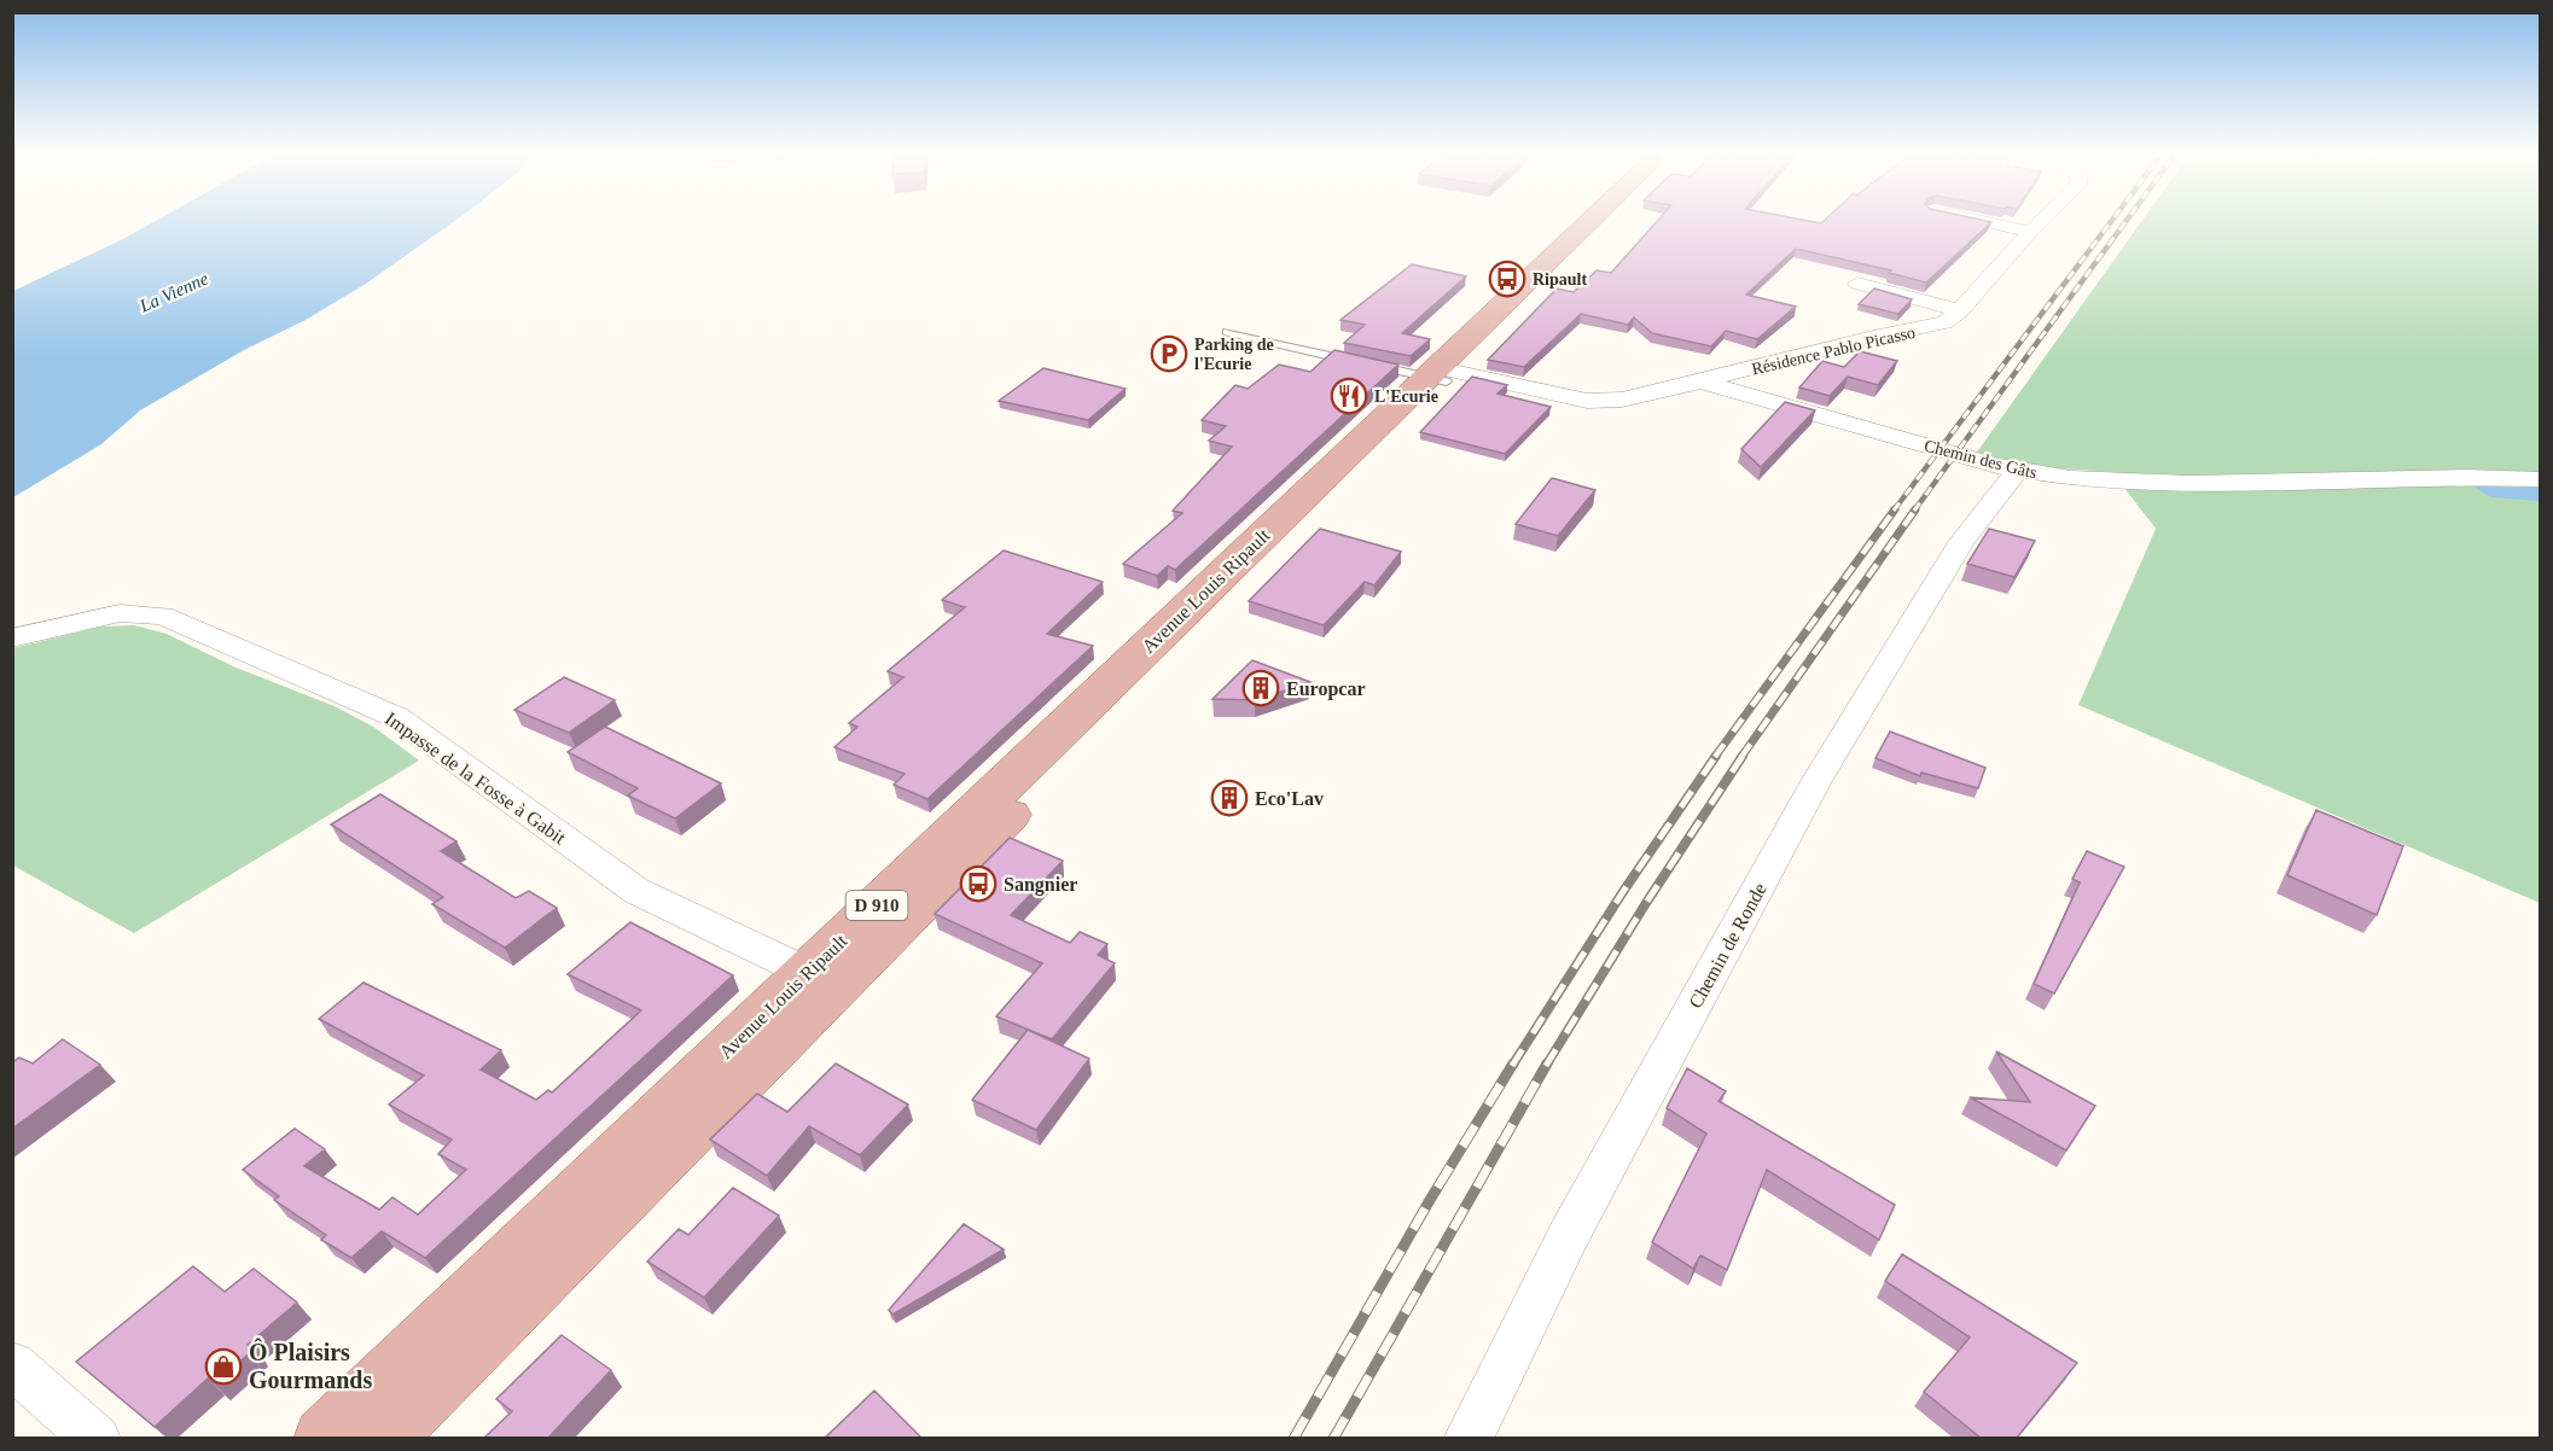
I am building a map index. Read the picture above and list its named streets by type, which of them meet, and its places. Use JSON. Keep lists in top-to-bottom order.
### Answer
{
  "streets": {
    "main road": ["Avenue Louis Ripault", "D 910"],
    "street": [
      "Résidence Pablo Picasso",
      "Chemin des Gâts",
      "Impasse de la Fosse à Gabit",
      "Chemin de Ronde"
    ]
  },
  "crossings": [
    ["Résidence Pablo Picasso", "Chemin des Gâts"],
    ["Chemin des Gâts", "Avenue Louis Ripault"],
    ["Chemin des Gâts", "D 910"],
    ["Chemin des Gâts", "Chemin de Ronde"],
    ["Avenue Louis Ripault", "Impasse de la Fosse à Gabit"],
    ["Avenue Louis Ripault", "D 910"]
  ],
  "water": ["La Vienne"],
  "places": {
    "bus stop": ["Ripault", "Sangnier"],
    "parking": ["Parking de l'Ecurie"],
    "restaurant": ["L'Ecurie"],
    "building": ["Europcar", "Eco'Lav"],
    "shop": ["Ô Plaisirs Gourmands"]
  }
}
